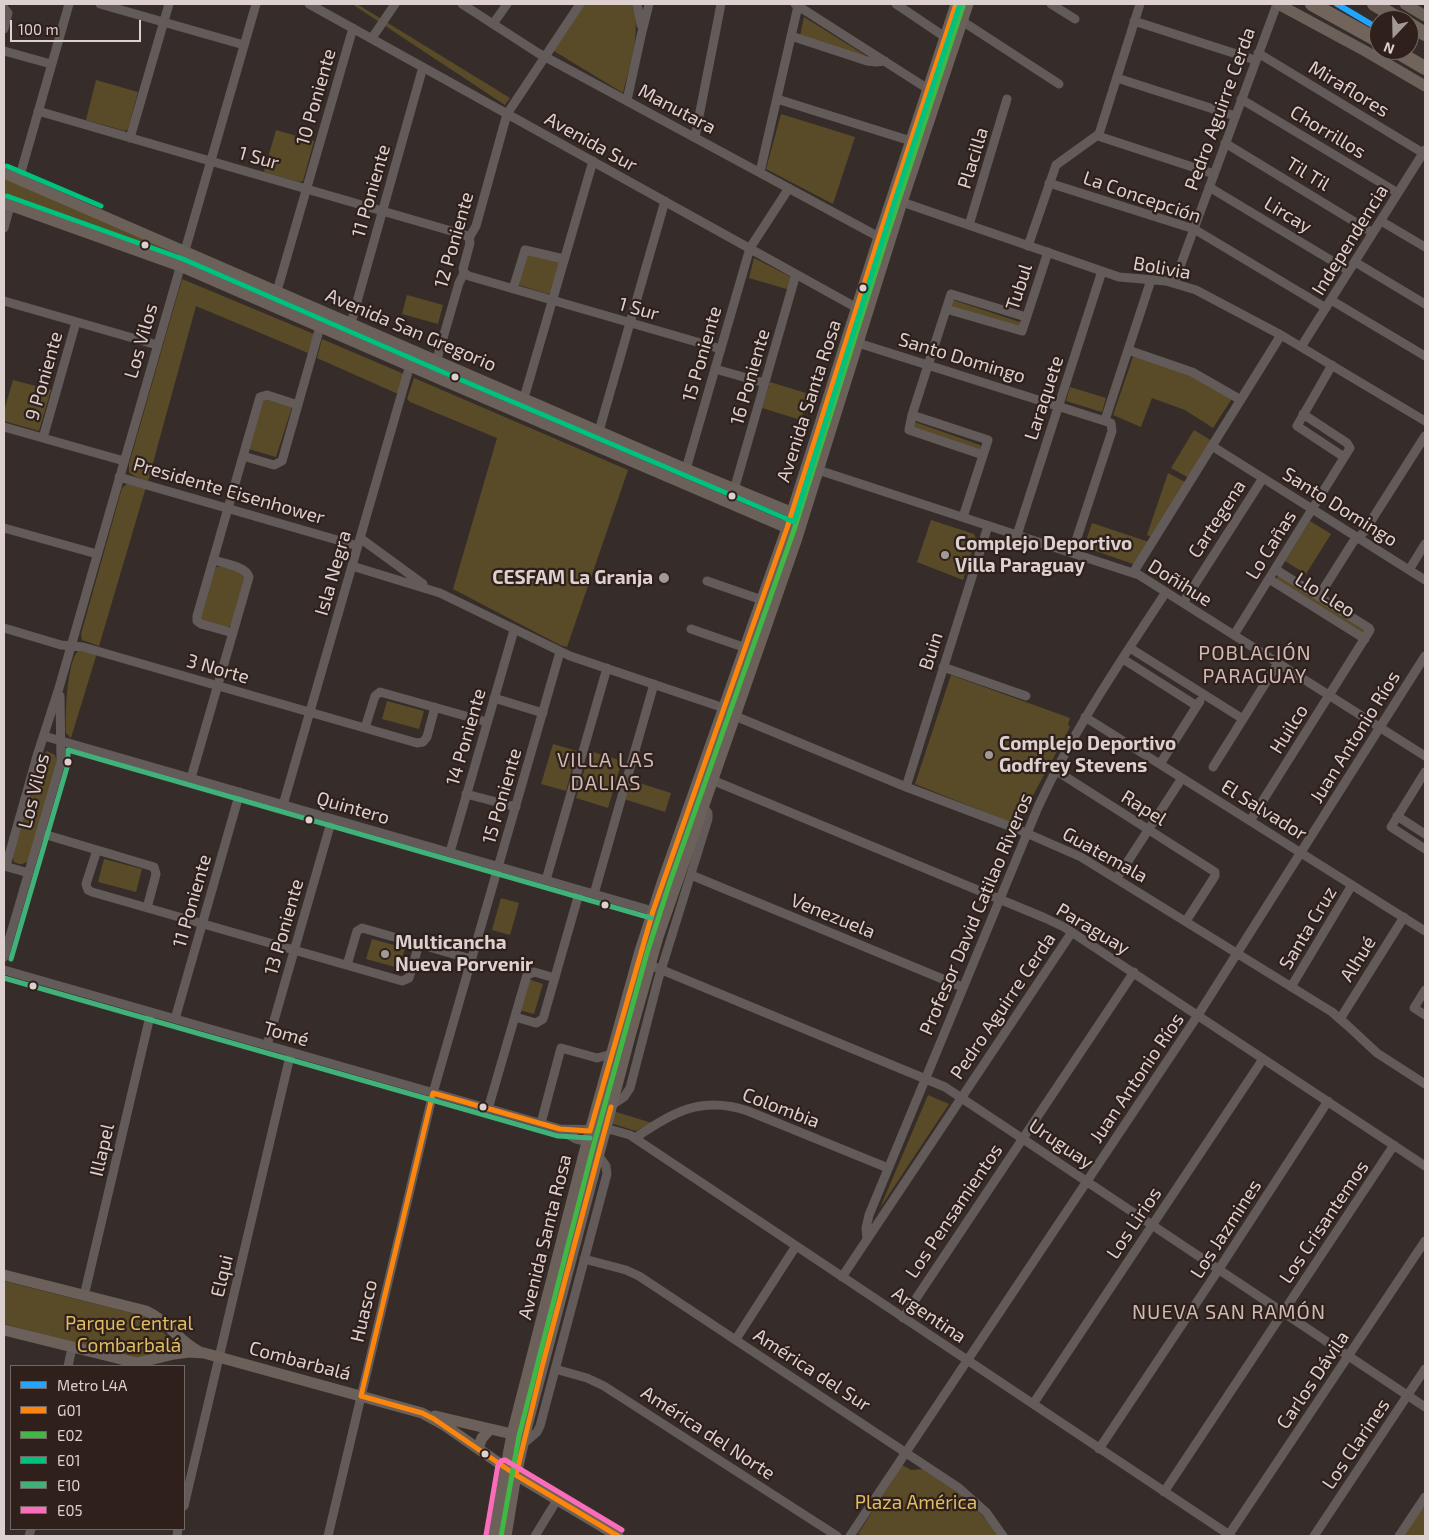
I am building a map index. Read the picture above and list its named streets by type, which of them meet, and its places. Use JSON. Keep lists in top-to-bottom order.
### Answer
{
  "streets": {
    "main road": ["Avenida San Gregorio", "Avenida Santa Rosa", "Combarbalá"],
    "street": [
      "Miraflores",
      "10 Poniente",
      "Manutara",
      "Pedro Aguirre Cerda",
      "Chorrillos",
      "Avenida Sur",
      "1 Sur",
      "Placilla",
      "Til Til",
      "11 Poniente",
      "La Concepción",
      "Lircay",
      "12 Poniente",
      "Independencia",
      "Bolivia",
      "Tubul",
      "Los Vilos",
      "15 Poniente",
      "Santo Domingo",
      "9 Poniente",
      "16 Poniente",
      "Laraquete",
      "Presidente Eisenhower",
      "Cartegena",
      "Lo Cañas",
      "Isla Negra",
      "Doñihue",
      "Llo Lleo",
      "Buin",
      "3 Norte",
      "Huilco",
      "14 Poniente",
      "Juan Antonio Ríos",
      "Quintero",
      "Rapel",
      "El Salvador",
      "Guatemala",
      "Profesor David Catilao Riveros",
      "Venezuela",
      "13 Poniente",
      "Santa Cruz",
      "Paraguay",
      "Alhué",
      "Tomé",
      "Colombia",
      "Uruguay",
      "Illapel",
      "Los Pensamientos",
      "Los Crisantemos",
      "Los Lirios",
      "Los Jazmines",
      "Elqui",
      "Huasco",
      "Argentina",
      "América del Sur",
      "Carlos Dávila",
      "América del Norte",
      "Los Clarines"
    ]
  },
  "crossings": [
    ["Miraflores", "Pedro Aguirre Cerda"],
    ["Miraflores", "Independencia"],
    ["10 Poniente", "Avenida Sur"],
    ["10 Poniente", "1 Sur"],
    ["10 Poniente", "Avenida San Gregorio"],
    ["Manutara", "12 Poniente"],
    ["Manutara", "15 Poniente"],
    ["Manutara", "Avenida Santa Rosa"],
    ["Pedro Aguirre Cerda", "Chorrillos"],
    ["Pedro Aguirre Cerda", "Til Til"],
    ["Pedro Aguirre Cerda", "La Concepción"],
    ["Pedro Aguirre Cerda", "Lircay"],
    ["Pedro Aguirre Cerda", "Bolivia"],
    ["Pedro Aguirre Cerda", "Profesor David Catilao Riveros"],
    ["Pedro Aguirre Cerda", "Paraguay"],
    ["Pedro Aguirre Cerda", "Uruguay"],
    ["Chorrillos", "Independencia"],
    ["Avenida Sur", "11 Poniente"],
    ["Avenida Sur", "12 Poniente"],
    ["Avenida Sur", "15 Poniente"],
    ["Avenida Sur", "16 Poniente"],
    ["Avenida Sur", "Avenida Santa Rosa"],
    ["1 Sur", "11 Poniente"],
    ["1 Sur", "12 Poniente"],
    ["1 Sur", "Los Vilos"],
    ["1 Sur", "15 Poniente"],
    ["Placilla", "Bolivia"],
    ["Til Til", "Independencia"],
    ["11 Poniente", "Avenida San Gregorio"],
    ["11 Poniente", "Quintero"],
    ["11 Poniente", "Tomé"],
    ["La Concepción", "Independencia"],
    ["Lircay", "Independencia"],
    ["12 Poniente", "Avenida San Gregorio"],
    ["Independencia", "Bolivia"],
    ["Bolivia", "Tubul"],
    ["Bolivia", "Laraquete"],
    ["Bolivia", "Avenida Santa Rosa"],
    ["Avenida San Gregorio", "Los Vilos"],
    ["Avenida San Gregorio", "15 Poniente"],
    ["Avenida San Gregorio", "16 Poniente"],
    ["Avenida San Gregorio", "Avenida Santa Rosa"],
    ["Avenida San Gregorio", "Isla Negra"],
    ["Los Vilos", "Presidente Eisenhower"],
    ["Los Vilos", "3 Norte"],
    ["Los Vilos", "Quintero"],
    ["15 Poniente", "Presidente Eisenhower"],
    ["15 Poniente", "Quintero"],
    ["15 Poniente", "Tomé"],
    ["15 Poniente", "Huasco"],
    ["Santo Domingo", "Laraquete"],
    ["Santo Domingo", "Avenida Santa Rosa"],
    ["Santo Domingo", "Cartegena"],
    ["Santo Domingo", "Lo Cañas"],
    ["Laraquete", "Doñihue"],
    ["Avenida Santa Rosa", "Presidente Eisenhower"],
    ["Avenida Santa Rosa", "Doñihue"],
    ["Avenida Santa Rosa", "Quintero"],
    ["Avenida Santa Rosa", "Guatemala"],
    ["Avenida Santa Rosa", "Venezuela"],
    ["Avenida Santa Rosa", "Paraguay"],
    ["Avenida Santa Rosa", "Tomé"],
    ["Avenida Santa Rosa", "Uruguay"],
    ["Avenida Santa Rosa", "Argentina"],
    ["Avenida Santa Rosa", "Combarbalá"],
    ["Avenida Santa Rosa", "América del Sur"],
    ["Avenida Santa Rosa", "América del Norte"],
    ["Presidente Eisenhower", "Isla Negra"],
    ["Presidente Eisenhower", "14 Poniente"],
    ["Cartegena", "Doñihue"],
    ["Lo Cañas", "Doñihue"],
    ["Lo Cañas", "Llo Lleo"],
    ["Isla Negra", "3 Norte"],
    ["Isla Negra", "Quintero"],
    ["Doñihue", "Buin"],
    ["Doñihue", "Huilco"],
    ["Doñihue", "Juan Antonio Ríos"],
    ["Doñihue", "Profesor David Catilao Riveros"],
    ["Llo Lleo", "Huilco"],
    ["Buin", "Guatemala"],
    ["Huilco", "El Salvador"],
    ["14 Poniente", "Quintero"],
    ["Juan Antonio Ríos", "El Salvador"],
    ["Juan Antonio Ríos", "Guatemala"],
    ["Juan Antonio Ríos", "Paraguay"],
    ["Juan Antonio Ríos", "Uruguay"],
    ["Juan Antonio Ríos", "Argentina"],
    ["Juan Antonio Ríos", "América del Sur"],
    ["Quintero", "13 Poniente"],
    ["Rapel", "Guatemala"],
    ["Rapel", "Profesor David Catilao Riveros"],
    ["El Salvador", "Profesor David Catilao Riveros"],
    ["El Salvador", "Santa Cruz"],
    ["El Salvador", "Alhué"],
    ["Guatemala", "Profesor David Catilao Riveros"],
    ["Guatemala", "Santa Cruz"],
    ["Guatemala", "Alhué"],
    ["Profesor David Catilao Riveros", "Venezuela"],
    ["Profesor David Catilao Riveros", "Paraguay"],
    ["Profesor David Catilao Riveros", "Colombia"],
    ["Profesor David Catilao Riveros", "Uruguay"],
    ["Profesor David Catilao Riveros", "Argentina"],
    ["13 Poniente", "Tomé"],
    ["Paraguay", "Los Pensamientos"],
    ["Paraguay", "Los Crisantemos"],
    ["Paraguay", "Los Lirios"],
    ["Paraguay", "Los Jazmines"],
    ["Tomé", "Illapel"],
    ["Tomé", "Elqui"],
    ["Tomé", "Huasco"],
    ["Tomé", "Argentina"],
    ["Colombia", "Argentina"],
    ["Uruguay", "Los Pensamientos"],
    ["Uruguay", "Los Crisantemos"],
    ["Uruguay", "Los Lirios"],
    ["Uruguay", "Los Jazmines"],
    ["Uruguay", "Carlos Dávila"],
    ["Uruguay", "Los Clarines"],
    ["Illapel", "Combarbalá"],
    ["Los Pensamientos", "Argentina"],
    ["Los Crisantemos", "Argentina"],
    ["Los Lirios", "Argentina"],
    ["Los Jazmines", "Argentina"],
    ["Elqui", "Combarbalá"],
    ["Huasco", "Combarbalá"],
    ["Argentina", "Carlos Dávila"]
  ],
  "districts": ["POBLACIÓN PARAGUAY", "VILLA LAS DALIAS", "NUEVA SAN RAMÓN"],
  "parks": ["Parque Central Combarbalá", "Plaza América"],
  "places": [
    "Complejo Deportivo Villa Paraguay",
    "CESFAM La Granja",
    "Complejo Deportivo Godfrey Stevens",
    "Multicancha Nueva Porvenir"
  ],
  "lines": [
    "metro line L4A",
    "transit line G01",
    "transit line E01",
    "transit line E02",
    "transit line E10",
    "transit line E05"
  ],
  "legend": [
    "Metro L4A",
    "G01",
    "E02",
    "E01",
    "E10",
    "E05"
  ],
  "scale_bar": "100 m",
  "north": "bottom"
}
